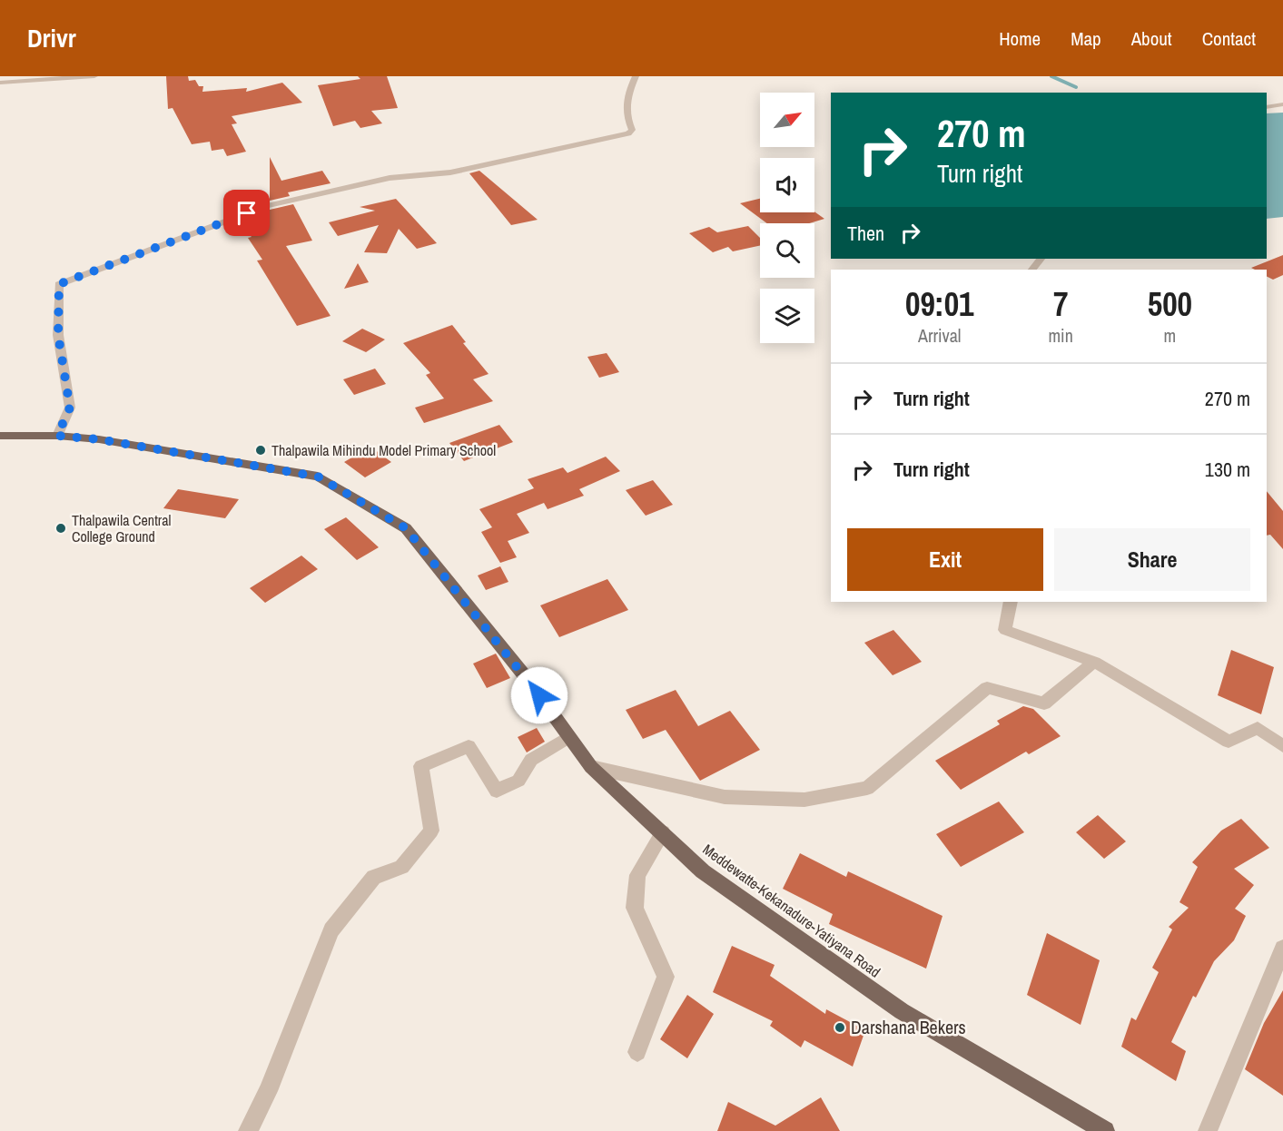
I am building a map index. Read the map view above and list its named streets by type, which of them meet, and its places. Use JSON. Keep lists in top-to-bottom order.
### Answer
{
  "streets": {
    "main road": ["Meddewatte-Kekanadure-Yatiyana Road"]
  },
  "places": ["Thalpawila Mihindu Model Primary School", "Thalpawila Central College Ground", "Darshana Bekers"],
  "north": "top right",
  "page": {
    "header": "Drivr",
    "nav": [
      "Home",
      "Map",
      "About",
      "Contact"
    ],
    "turn": ["270 m", "Turn right"],
    "then": "Then",
    "eta": [
      "09:01",
      "Arrival",
      "7",
      "min",
      "500",
      "m"
    ],
    "list": [
      {
        "name": "Turn right",
        "value": "270 m"
      },
      {
        "name": "Turn right",
        "value": "130 m"
      }
    ],
    "buttons": ["Exit", "Share"]
  }
}
